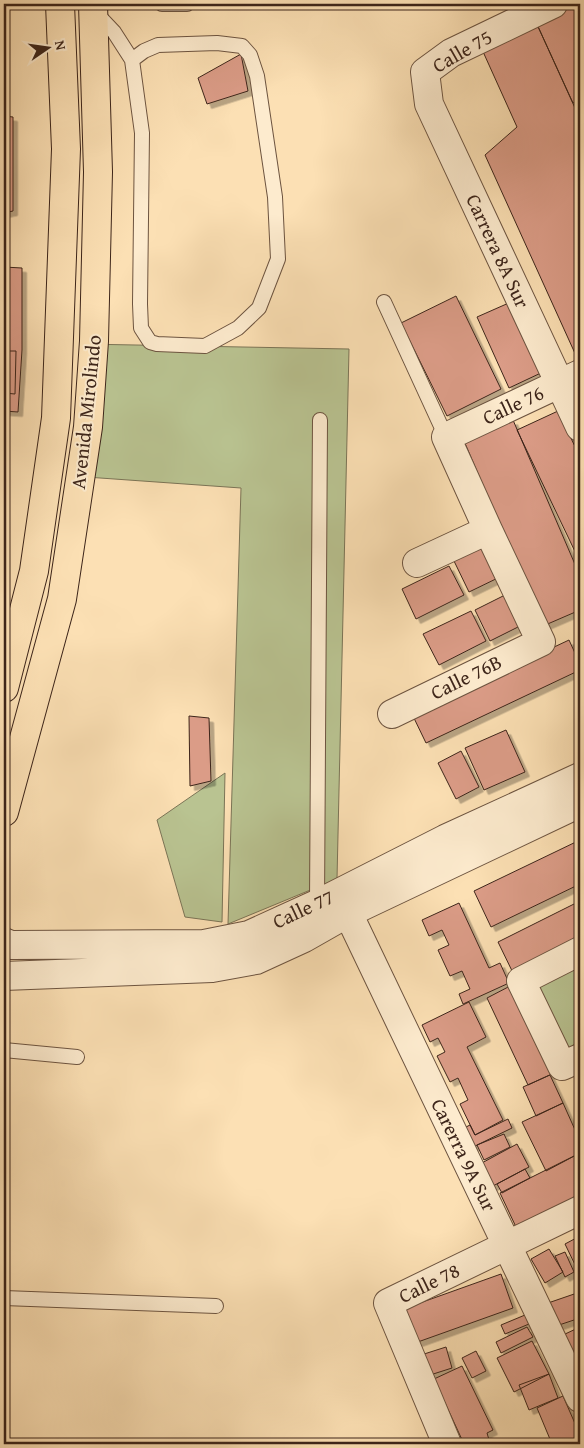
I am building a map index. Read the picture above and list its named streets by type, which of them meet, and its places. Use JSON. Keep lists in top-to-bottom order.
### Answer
{
  "streets": {
    "main road": ["Avenida Mirolindo"],
    "street": [
      "Calle 75",
      "Carrera 8A Sur",
      "Calle 76",
      "Calle 76B",
      "Calle 77",
      "Carerra 9A Sur",
      "Calle 78"
    ]
  },
  "crossings": [
    ["Calle 75", "Carrera 8A Sur"],
    ["Carrera 8A Sur", "Calle 76"],
    ["Calle 77", "Carerra 9A Sur"],
    ["Carerra 9A Sur", "Calle 78"]
  ],
  "north": "right"
}
